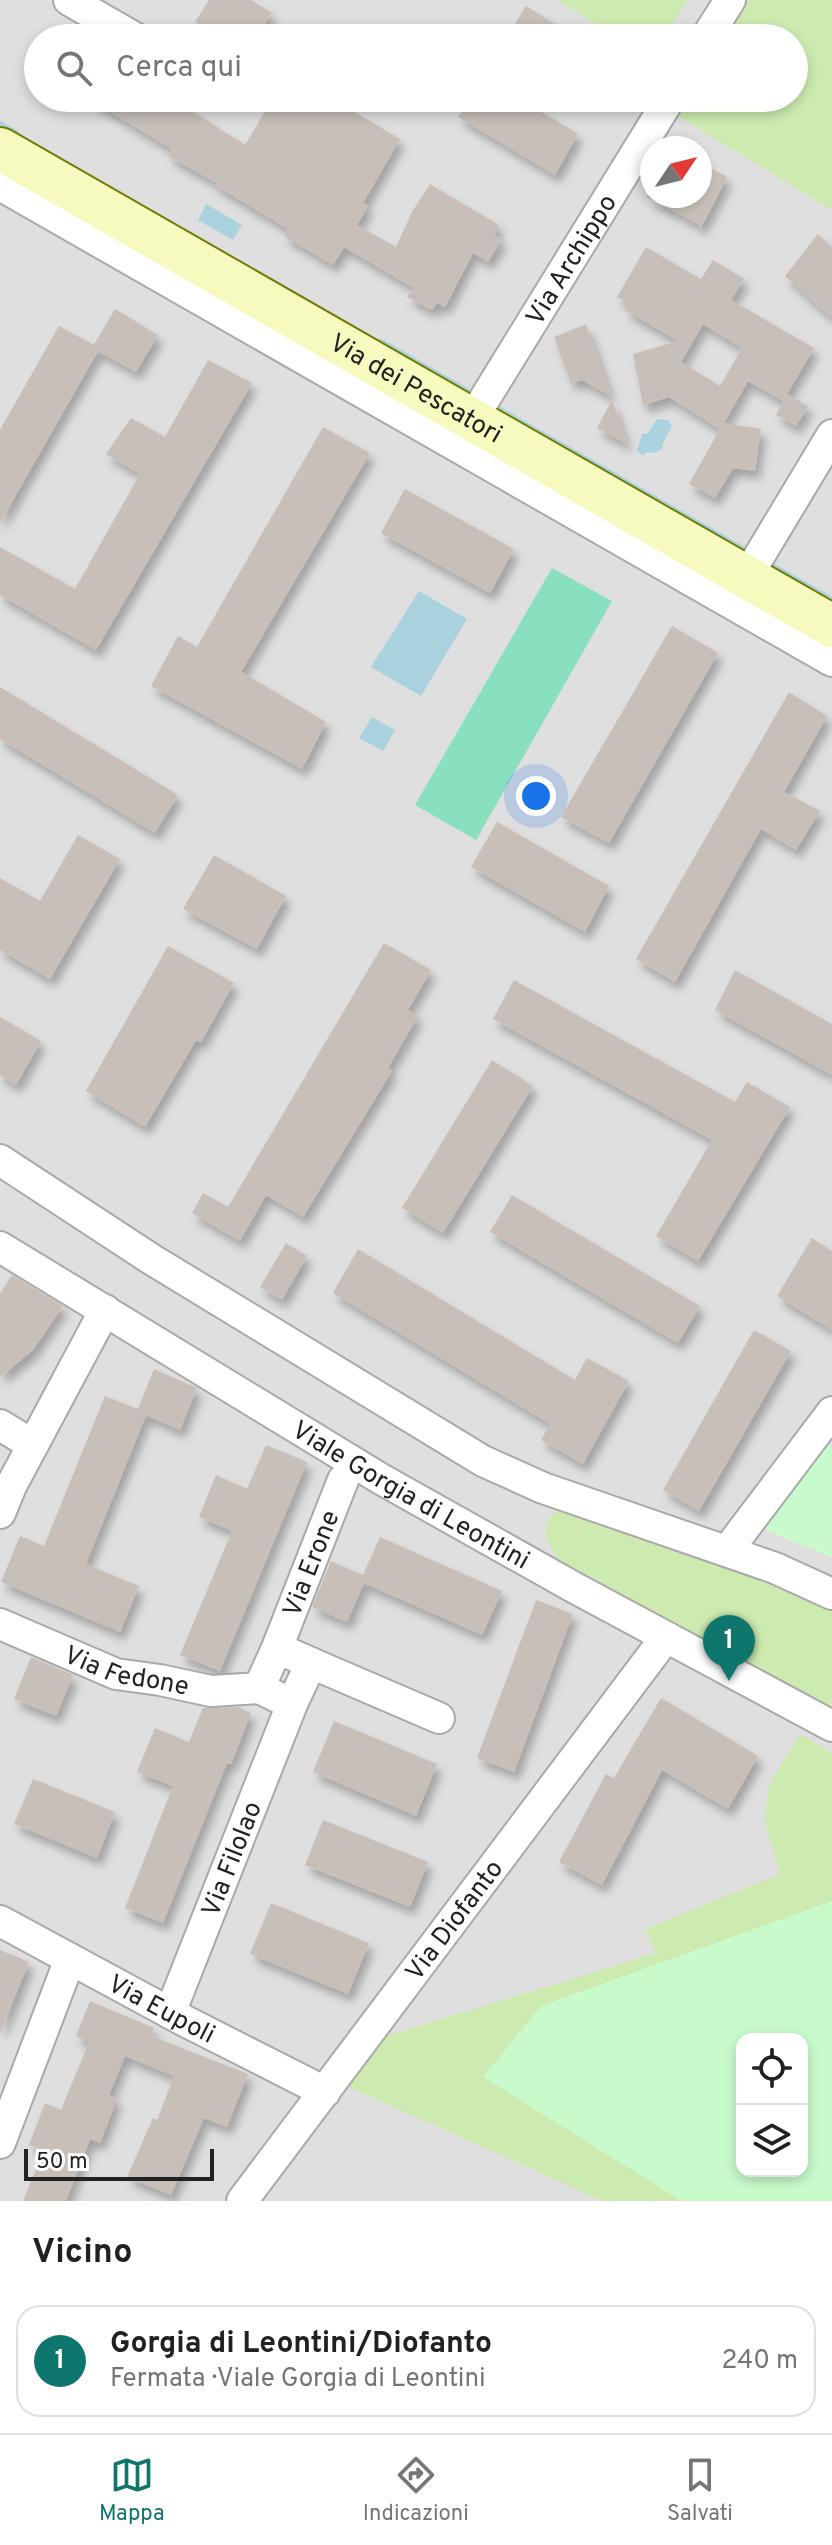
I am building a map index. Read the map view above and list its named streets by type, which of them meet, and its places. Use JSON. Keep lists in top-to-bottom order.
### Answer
{
  "streets": {
    "street": [
      "Via Archippo",
      "Via dei Pescatori",
      "Viale Gorgia di Leontini",
      "Via Erone",
      "Via Fedone",
      "Via Filolao",
      "Via Diofanto",
      "Via Eupoli"
    ]
  },
  "crossings": [
    ["Via Archippo", "Via dei Pescatori"],
    ["Viale Gorgia di Leontini", "Via Diofanto"],
    ["Via Erone", "Via Fedone"],
    ["Via Filolao", "Via Eupoli"],
    ["Via Diofanto", "Via Eupoli"]
  ],
  "scale_bar": "50 m",
  "north": "top right",
  "page": {
    "search": "Cerca qui",
    "pins": "1",
    "scale": "50 m",
    "heading": "Vicino",
    "list": [
      {
        "mark": "1",
        "name": "Gorgia di Leontini/Diofanto",
        "note": "Fermata · Viale Gorgia di Leontini",
        "value": "240 m"
      }
    ],
    "nav": ["Mappa", "Indicazioni", "Salvati"]
  }
}
